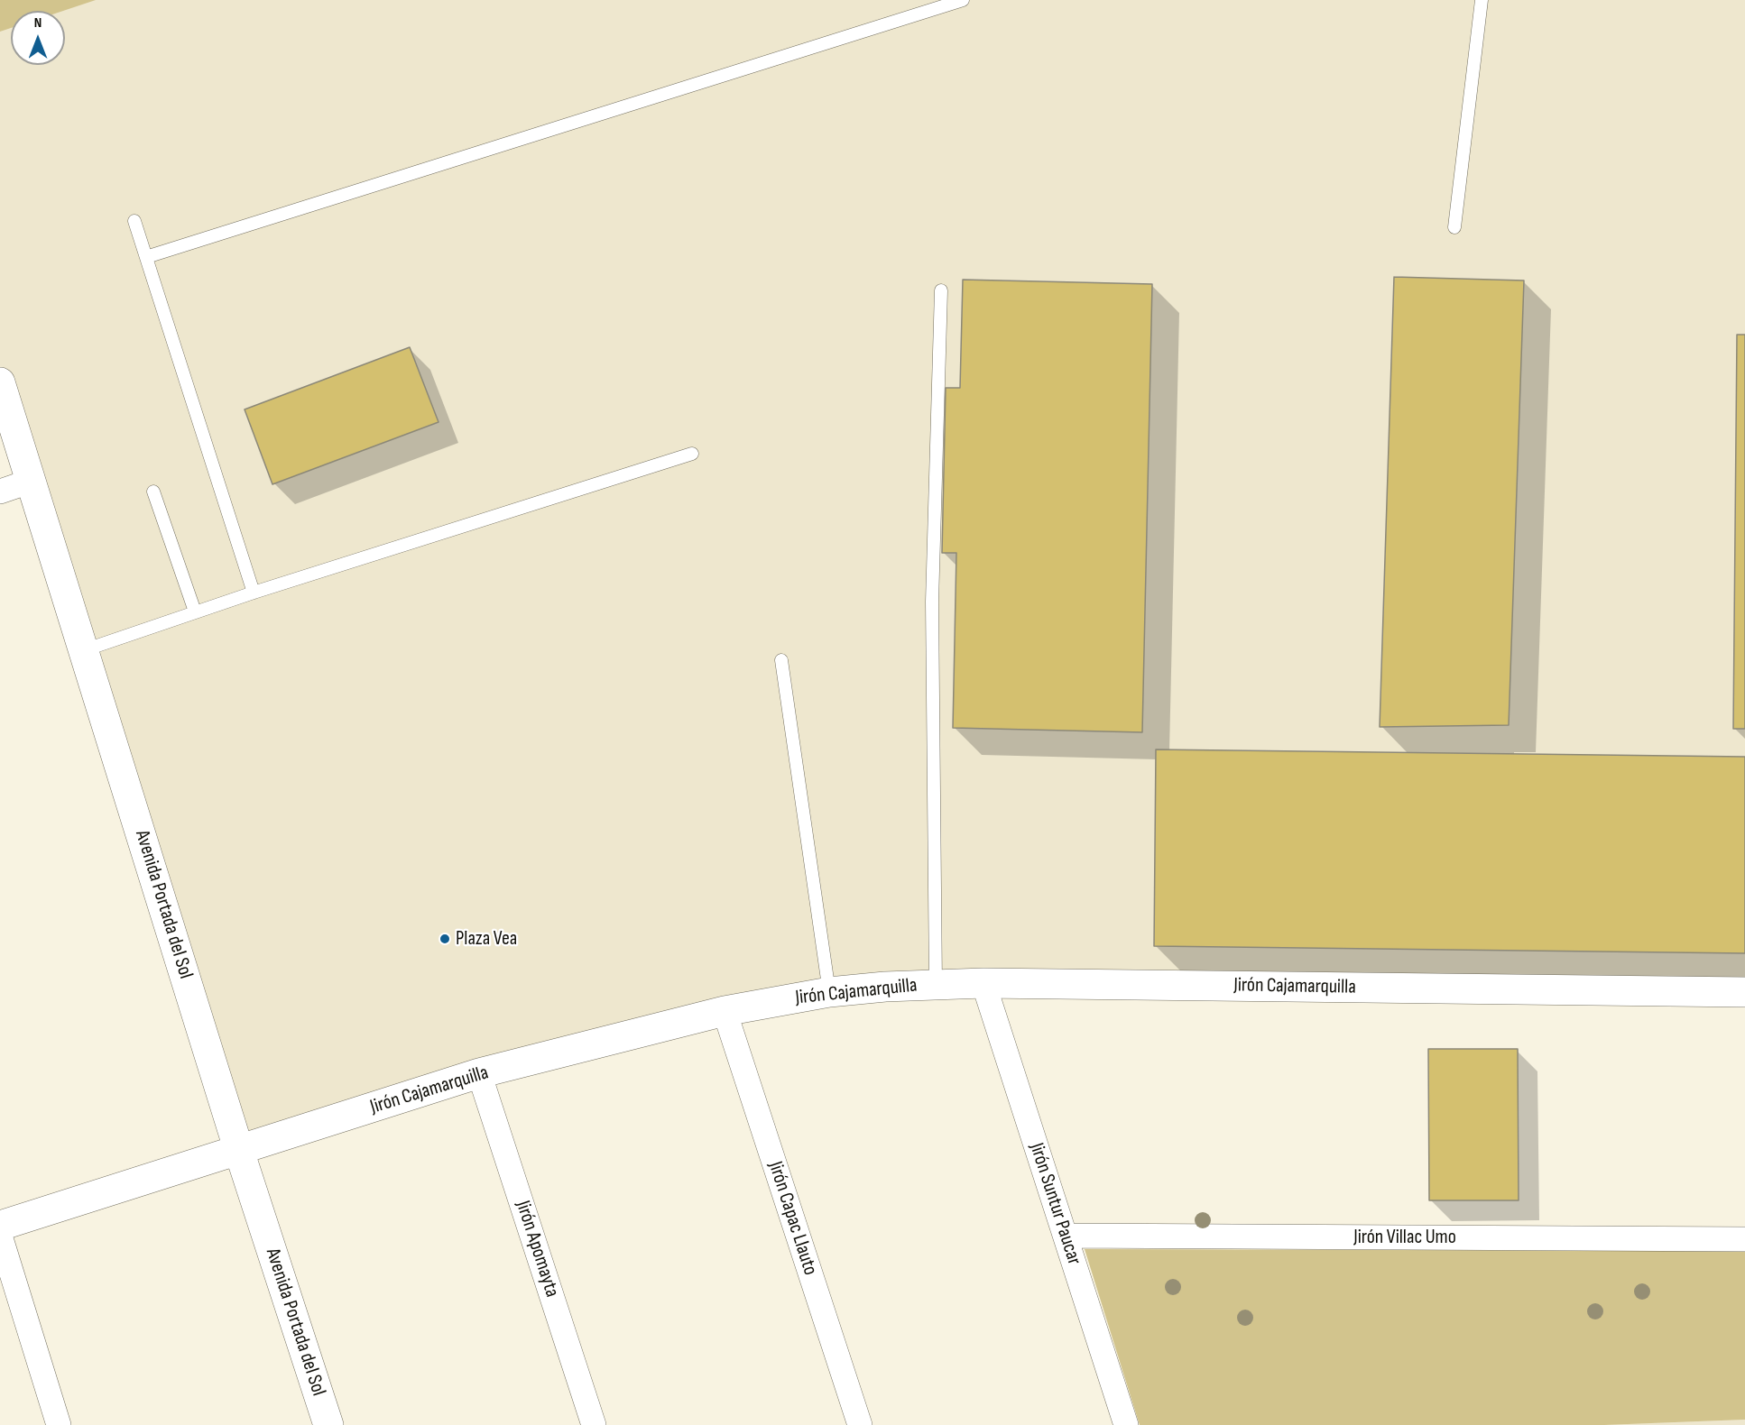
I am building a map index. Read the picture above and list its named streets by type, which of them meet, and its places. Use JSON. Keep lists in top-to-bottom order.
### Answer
{
  "streets": {
    "street": [
      "Avenida Portada del Sol",
      "Jirón Cajamarquilla",
      "Jirón Suntur Paucar",
      "Jirón Capac Llauto",
      "Jirón Villac Umo",
      "Jirón Apomayta"
    ]
  },
  "crossings": [
    ["Avenida Portada del Sol", "Jirón Cajamarquilla"],
    ["Jirón Cajamarquilla", "Jirón Suntur Paucar"],
    ["Jirón Cajamarquilla", "Jirón Capac Llauto"],
    ["Jirón Cajamarquilla", "Jirón Apomayta"],
    ["Jirón Suntur Paucar", "Jirón Villac Umo"]
  ],
  "places": ["Plaza Vea"],
  "north": "top"
}
